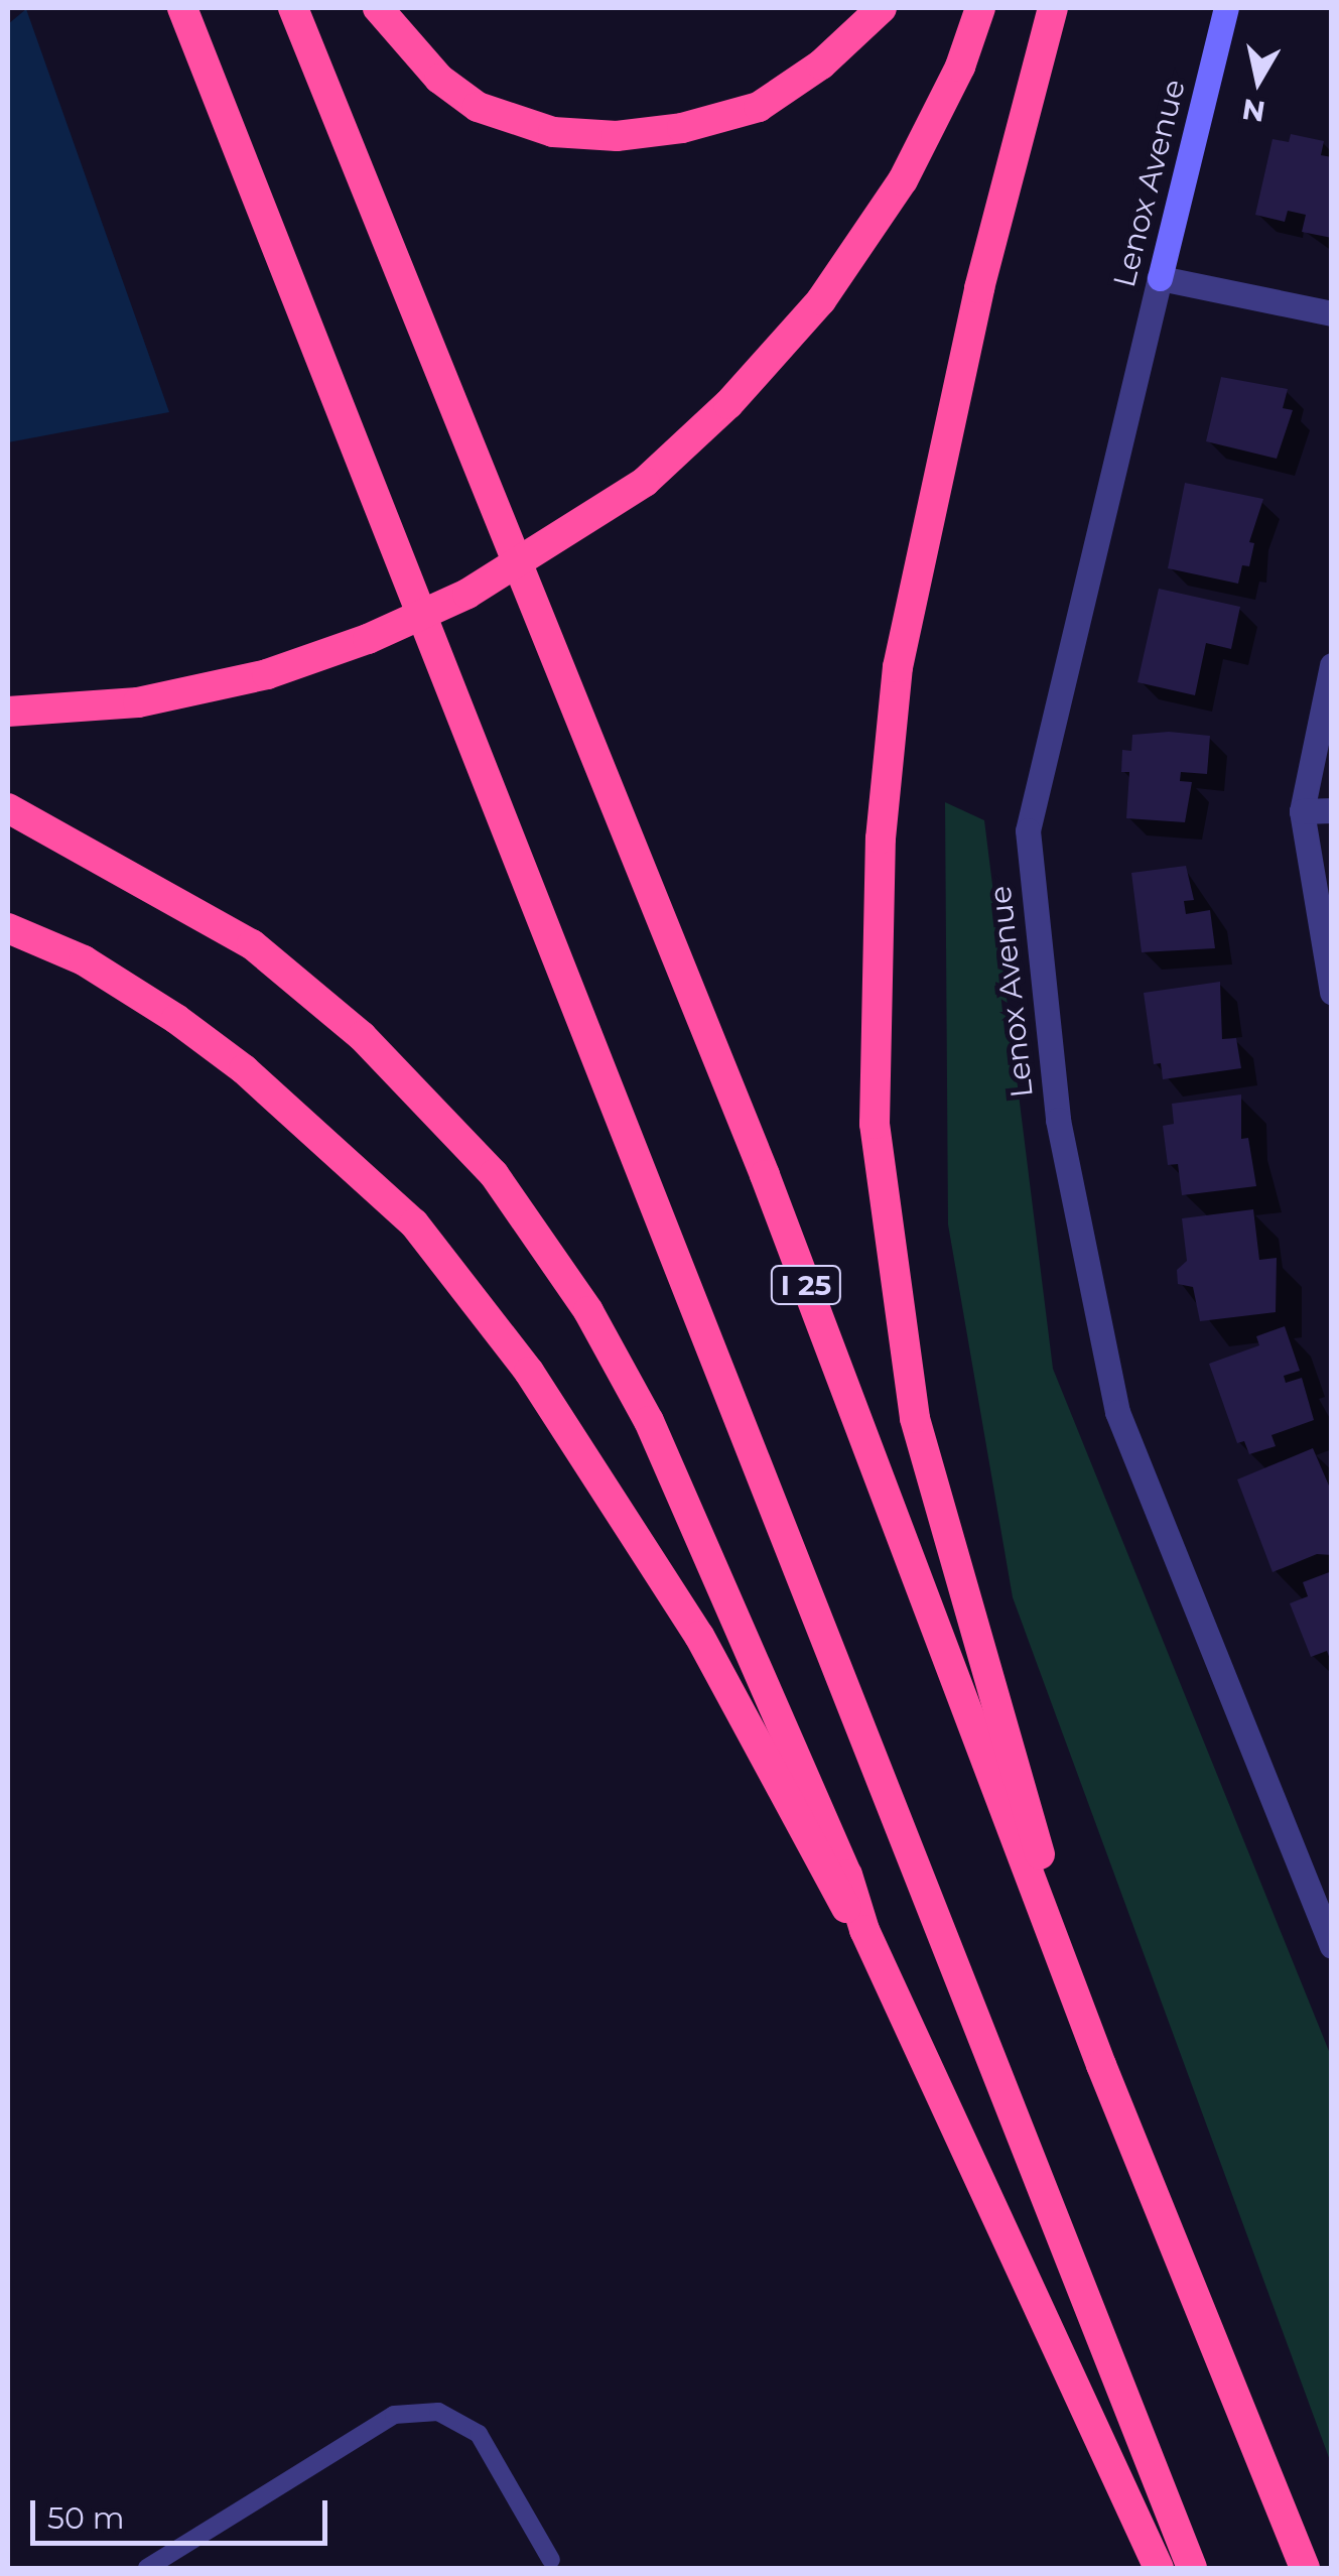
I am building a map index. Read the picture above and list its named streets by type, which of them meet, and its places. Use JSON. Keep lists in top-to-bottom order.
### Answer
{
  "streets": {
    "highway": ["I 25"],
    "street": ["Lenox Avenue"]
  },
  "scale_bar": "50 m",
  "north": "bottom"
}
